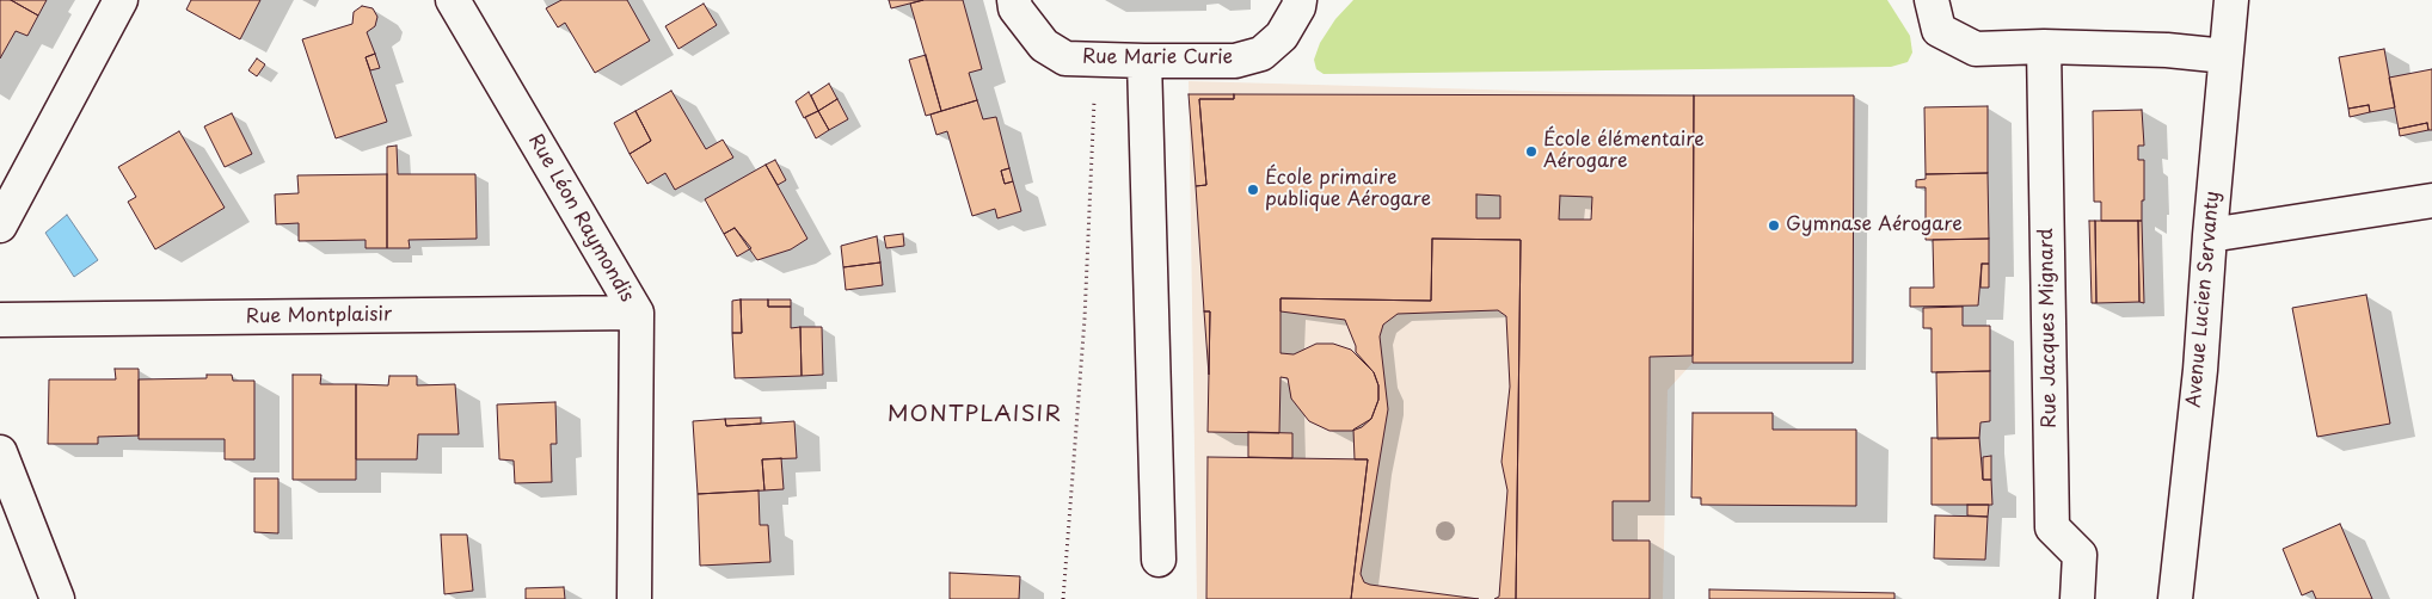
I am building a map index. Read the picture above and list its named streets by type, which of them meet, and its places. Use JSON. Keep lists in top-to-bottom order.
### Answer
{
  "streets": {
    "street": [
      "Rue Marie Curie",
      "Rue Léon Raymondis",
      "Avenue Lucien Servanty",
      "Rue Montplaisir",
      "Rue Jacques Mignard"
    ]
  },
  "crossings": [
    ["Rue Léon Raymondis", "Rue Montplaisir"]
  ],
  "districts": ["MONTPLAISIR"],
  "places": ["École élémentaire Aérogare", "École primaire publique Aérogare", "Gymnase Aérogare"]
}
